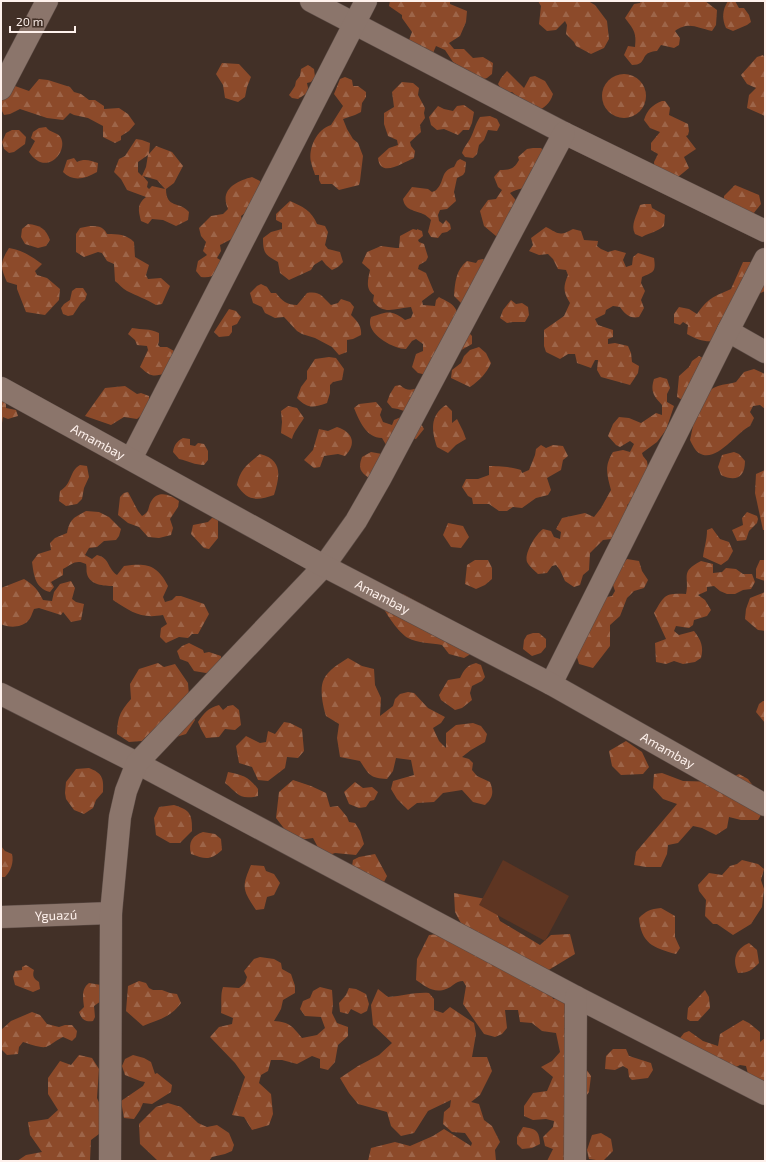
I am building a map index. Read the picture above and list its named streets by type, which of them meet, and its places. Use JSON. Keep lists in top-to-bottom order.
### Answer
{
  "streets": {
    "street": ["Amambay", "Yguazú"]
  },
  "scale_bar": "20 m"
}
